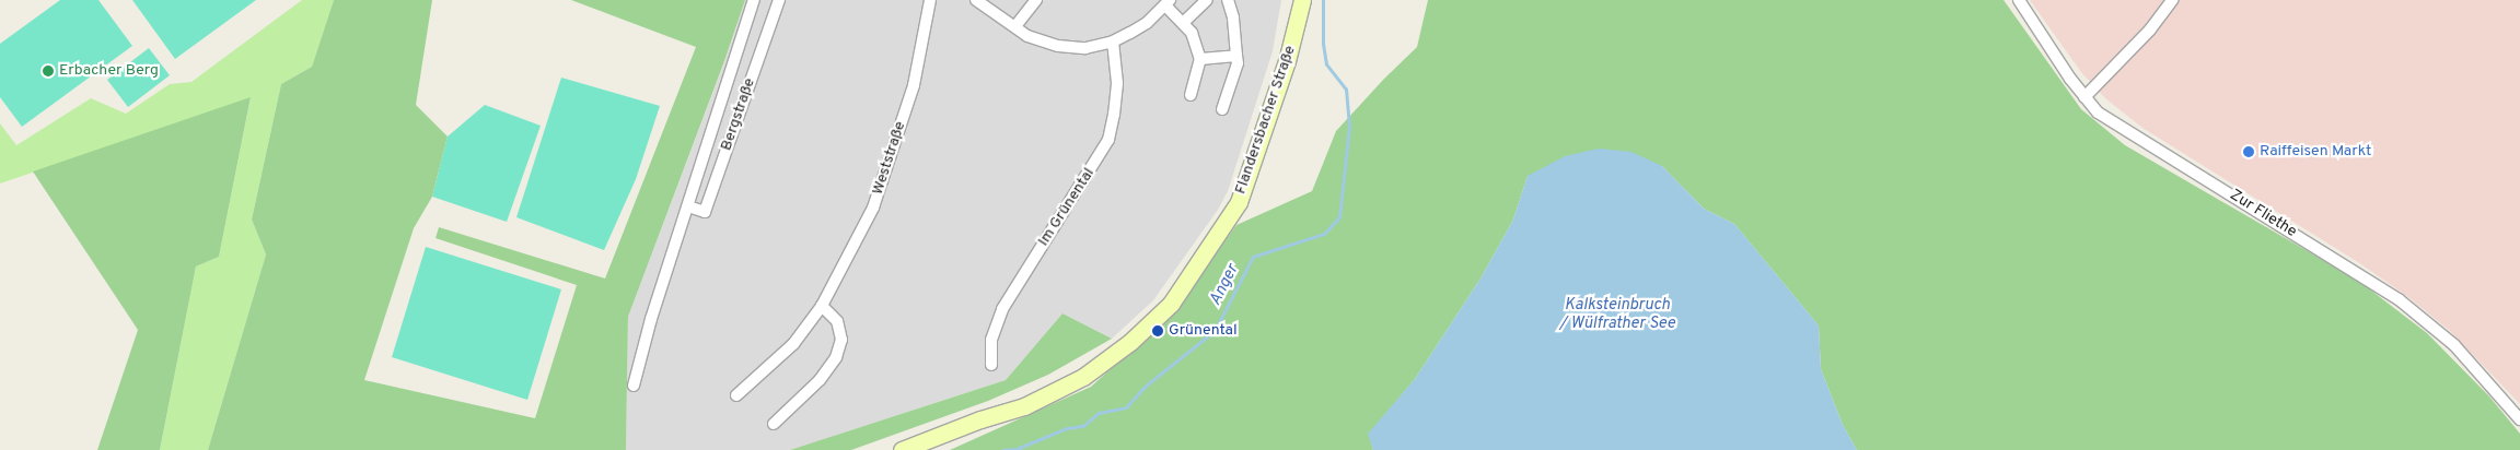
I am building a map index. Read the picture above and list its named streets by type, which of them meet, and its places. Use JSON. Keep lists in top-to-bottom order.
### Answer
{
  "streets": {
    "street": [
      "Bergstraße",
      "Flandersbacher Straße",
      "Weststraße",
      "Im Grünental",
      "Zur Fliethe"
    ]
  },
  "water": ["Anger", "Kalksteinbruch / Wülfrather See"],
  "places": ["Erbacher Berg", "Raiffeisen Markt", "Grünental"]
}
